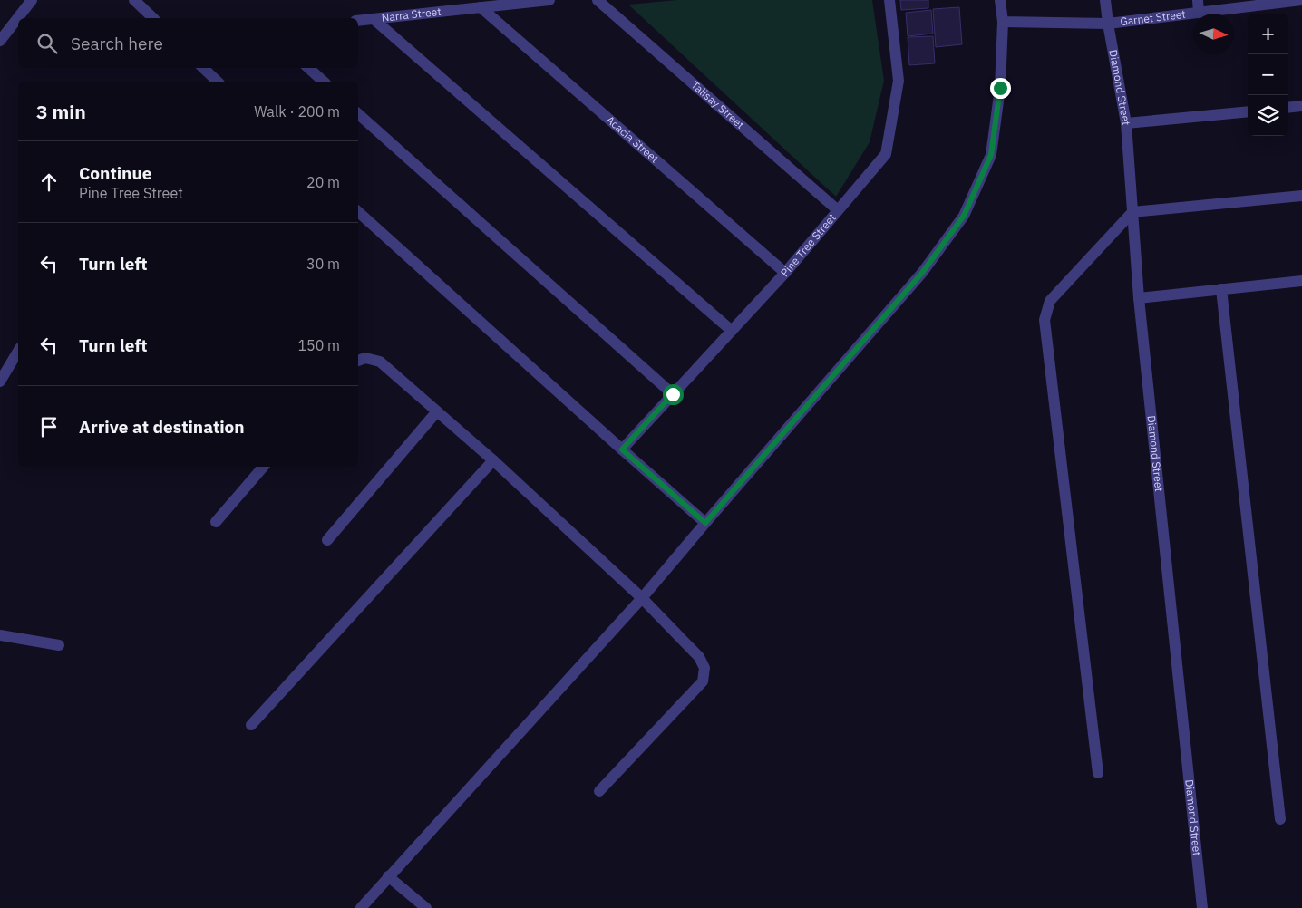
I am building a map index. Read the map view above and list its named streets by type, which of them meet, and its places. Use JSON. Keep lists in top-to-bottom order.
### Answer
{
  "streets": {
    "street": [
      "Narra Street",
      "Garnet Street",
      "Diamond Street",
      "Talisay Street",
      "Acacia Street",
      "Pine Tree Street"
    ]
  },
  "crossings": [
    ["Narra Street", "Acacia Street"],
    ["Garnet Street", "Diamond Street"],
    ["Talisay Street", "Pine Tree Street"],
    ["Acacia Street", "Pine Tree Street"]
  ],
  "north": "right",
  "page": {
    "map_buttons": ["+", "−"],
    "search": "Search here",
    "heading": ["3 min", "Walk · 200 m"],
    "list": [
      ["Continue", "Pine Tree Street", "20 m"],
      ["Turn left", "30 m"],
      ["Turn left", "150 m"],
      "Arrive at destination"
    ]
  }
}
